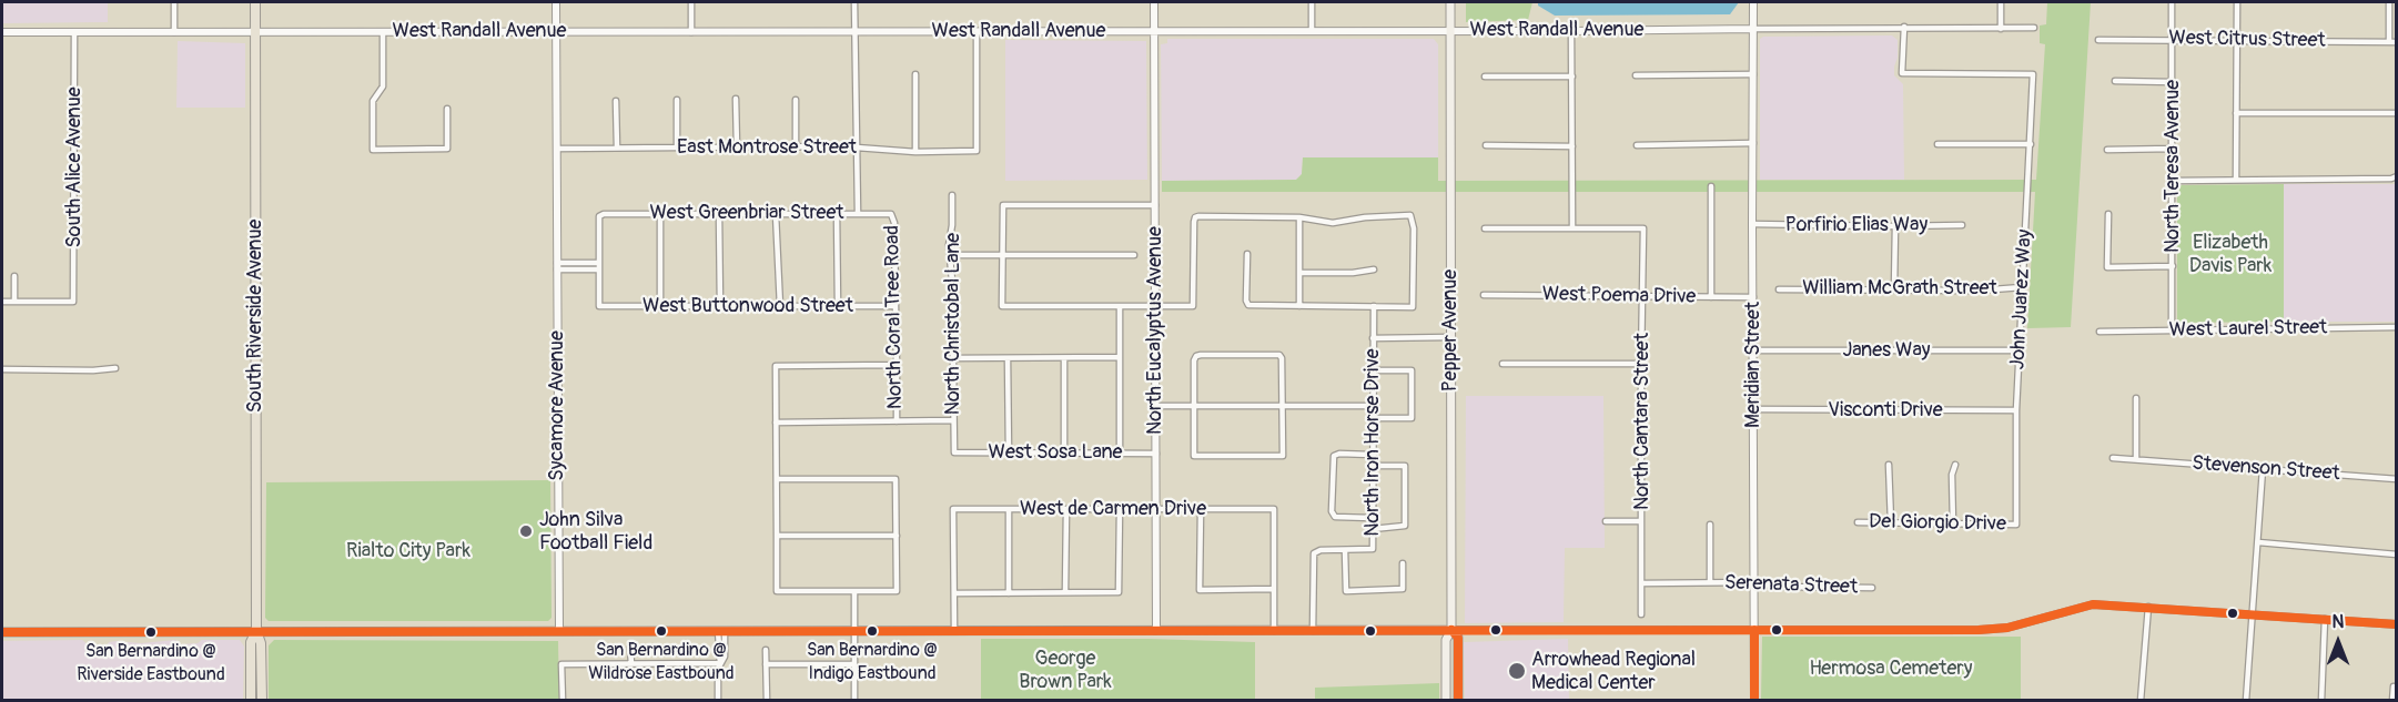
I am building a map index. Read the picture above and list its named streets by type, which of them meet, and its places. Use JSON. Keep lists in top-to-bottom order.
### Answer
{
  "streets": {
    "main road": ["South Riverside Avenue", "Pepper Avenue"],
    "street": [
      "West Randall Avenue",
      "West Citrus Street",
      "East Montrose Street",
      "North Teresa Avenue",
      "South Alice Avenue",
      "West Greenbriar Street",
      "Porfirio Elias Way",
      "William McGrath Street",
      "West Poema Drive",
      "John Juarez Way",
      "West Buttonwood Street",
      "North Coral Tree Road",
      "North Christobal Lane",
      "West Laurel Street",
      "North Eucalyptus Avenue",
      "Janes Way",
      "Meridian Street",
      "Sycamore Avenue",
      "Visconti Drive",
      "North Cantara Street",
      "North Iron Horse Drive",
      "West Sosa Lane",
      "Stevenson Street",
      "West de Carmen Drive",
      "Del Giorgio Drive",
      "Serenata Street"
    ]
  },
  "crossings": [
    ["West Randall Avenue", "East Montrose Street"],
    ["West Randall Avenue", "South Alice Avenue"],
    ["West Randall Avenue", "John Juarez Way"],
    ["West Randall Avenue", "South Riverside Avenue"],
    ["West Randall Avenue", "North Eucalyptus Avenue"],
    ["West Randall Avenue", "Pepper Avenue"],
    ["West Randall Avenue", "Meridian Street"],
    ["West Randall Avenue", "Sycamore Avenue"],
    ["West Citrus Street", "North Teresa Avenue"],
    ["East Montrose Street", "Sycamore Avenue"],
    ["North Teresa Avenue", "West Laurel Street"],
    ["West Greenbriar Street", "West Buttonwood Street"],
    ["West Greenbriar Street", "North Coral Tree Road"],
    ["Porfirio Elias Way", "Meridian Street"],
    ["William McGrath Street", "John Juarez Way"],
    ["West Poema Drive", "Meridian Street"],
    ["West Poema Drive", "North Cantara Street"],
    ["John Juarez Way", "Janes Way"],
    ["John Juarez Way", "Visconti Drive"],
    ["John Juarez Way", "Del Giorgio Drive"],
    ["West Buttonwood Street", "North Coral Tree Road"],
    ["North Christobal Lane", "West Sosa Lane"],
    ["North Eucalyptus Avenue", "West Sosa Lane"],
    ["North Eucalyptus Avenue", "West de Carmen Drive"],
    ["Janes Way", "Meridian Street"],
    ["Meridian Street", "Visconti Drive"],
    ["Meridian Street", "Serenata Street"],
    ["North Cantara Street", "Serenata Street"]
  ],
  "parks": [
    "Elizabeth Davis Park",
    "Rialto City Park",
    "George Brown Park",
    "Hermosa Cemetery"
  ],
  "places": [
    "John Silva Football Field",
    "San Bernardino @ Wildrose Eastbound",
    "San Bernardino @ Indigo Eastbound",
    "San Bernardino @ Riverside Eastbound",
    "Arrowhead Regional Medical Center"
  ],
  "north": "top"
}
